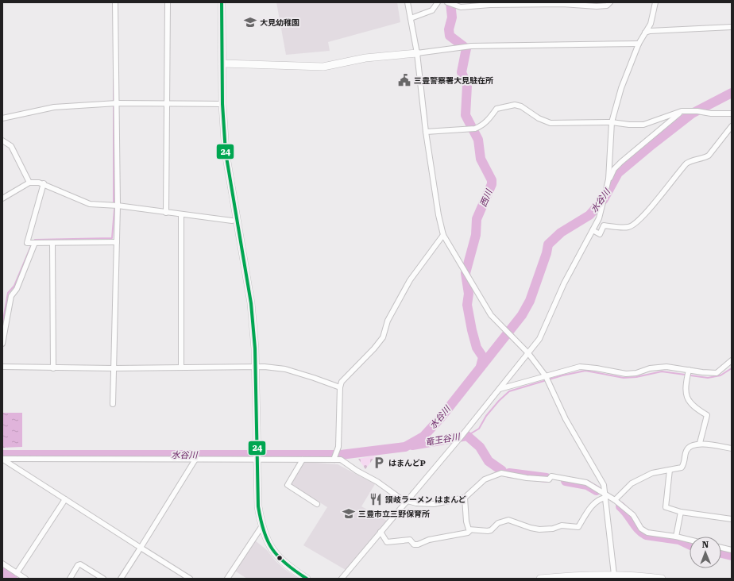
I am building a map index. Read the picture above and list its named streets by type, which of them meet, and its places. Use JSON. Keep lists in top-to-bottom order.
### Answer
{
  "water": ["西川", "水谷川", "竜王谷川"],
  "places": {
    "school or university": ["大見幼稚園", "三豊市立三野保育所"],
    "public building": ["三豊警察署大見駐在所"],
    "parking": ["はまんどP"],
    "restaurant": ["讃岐ラーメン はまんど"]
  },
  "lines": ["transit line 24"],
  "north": "top"
}
